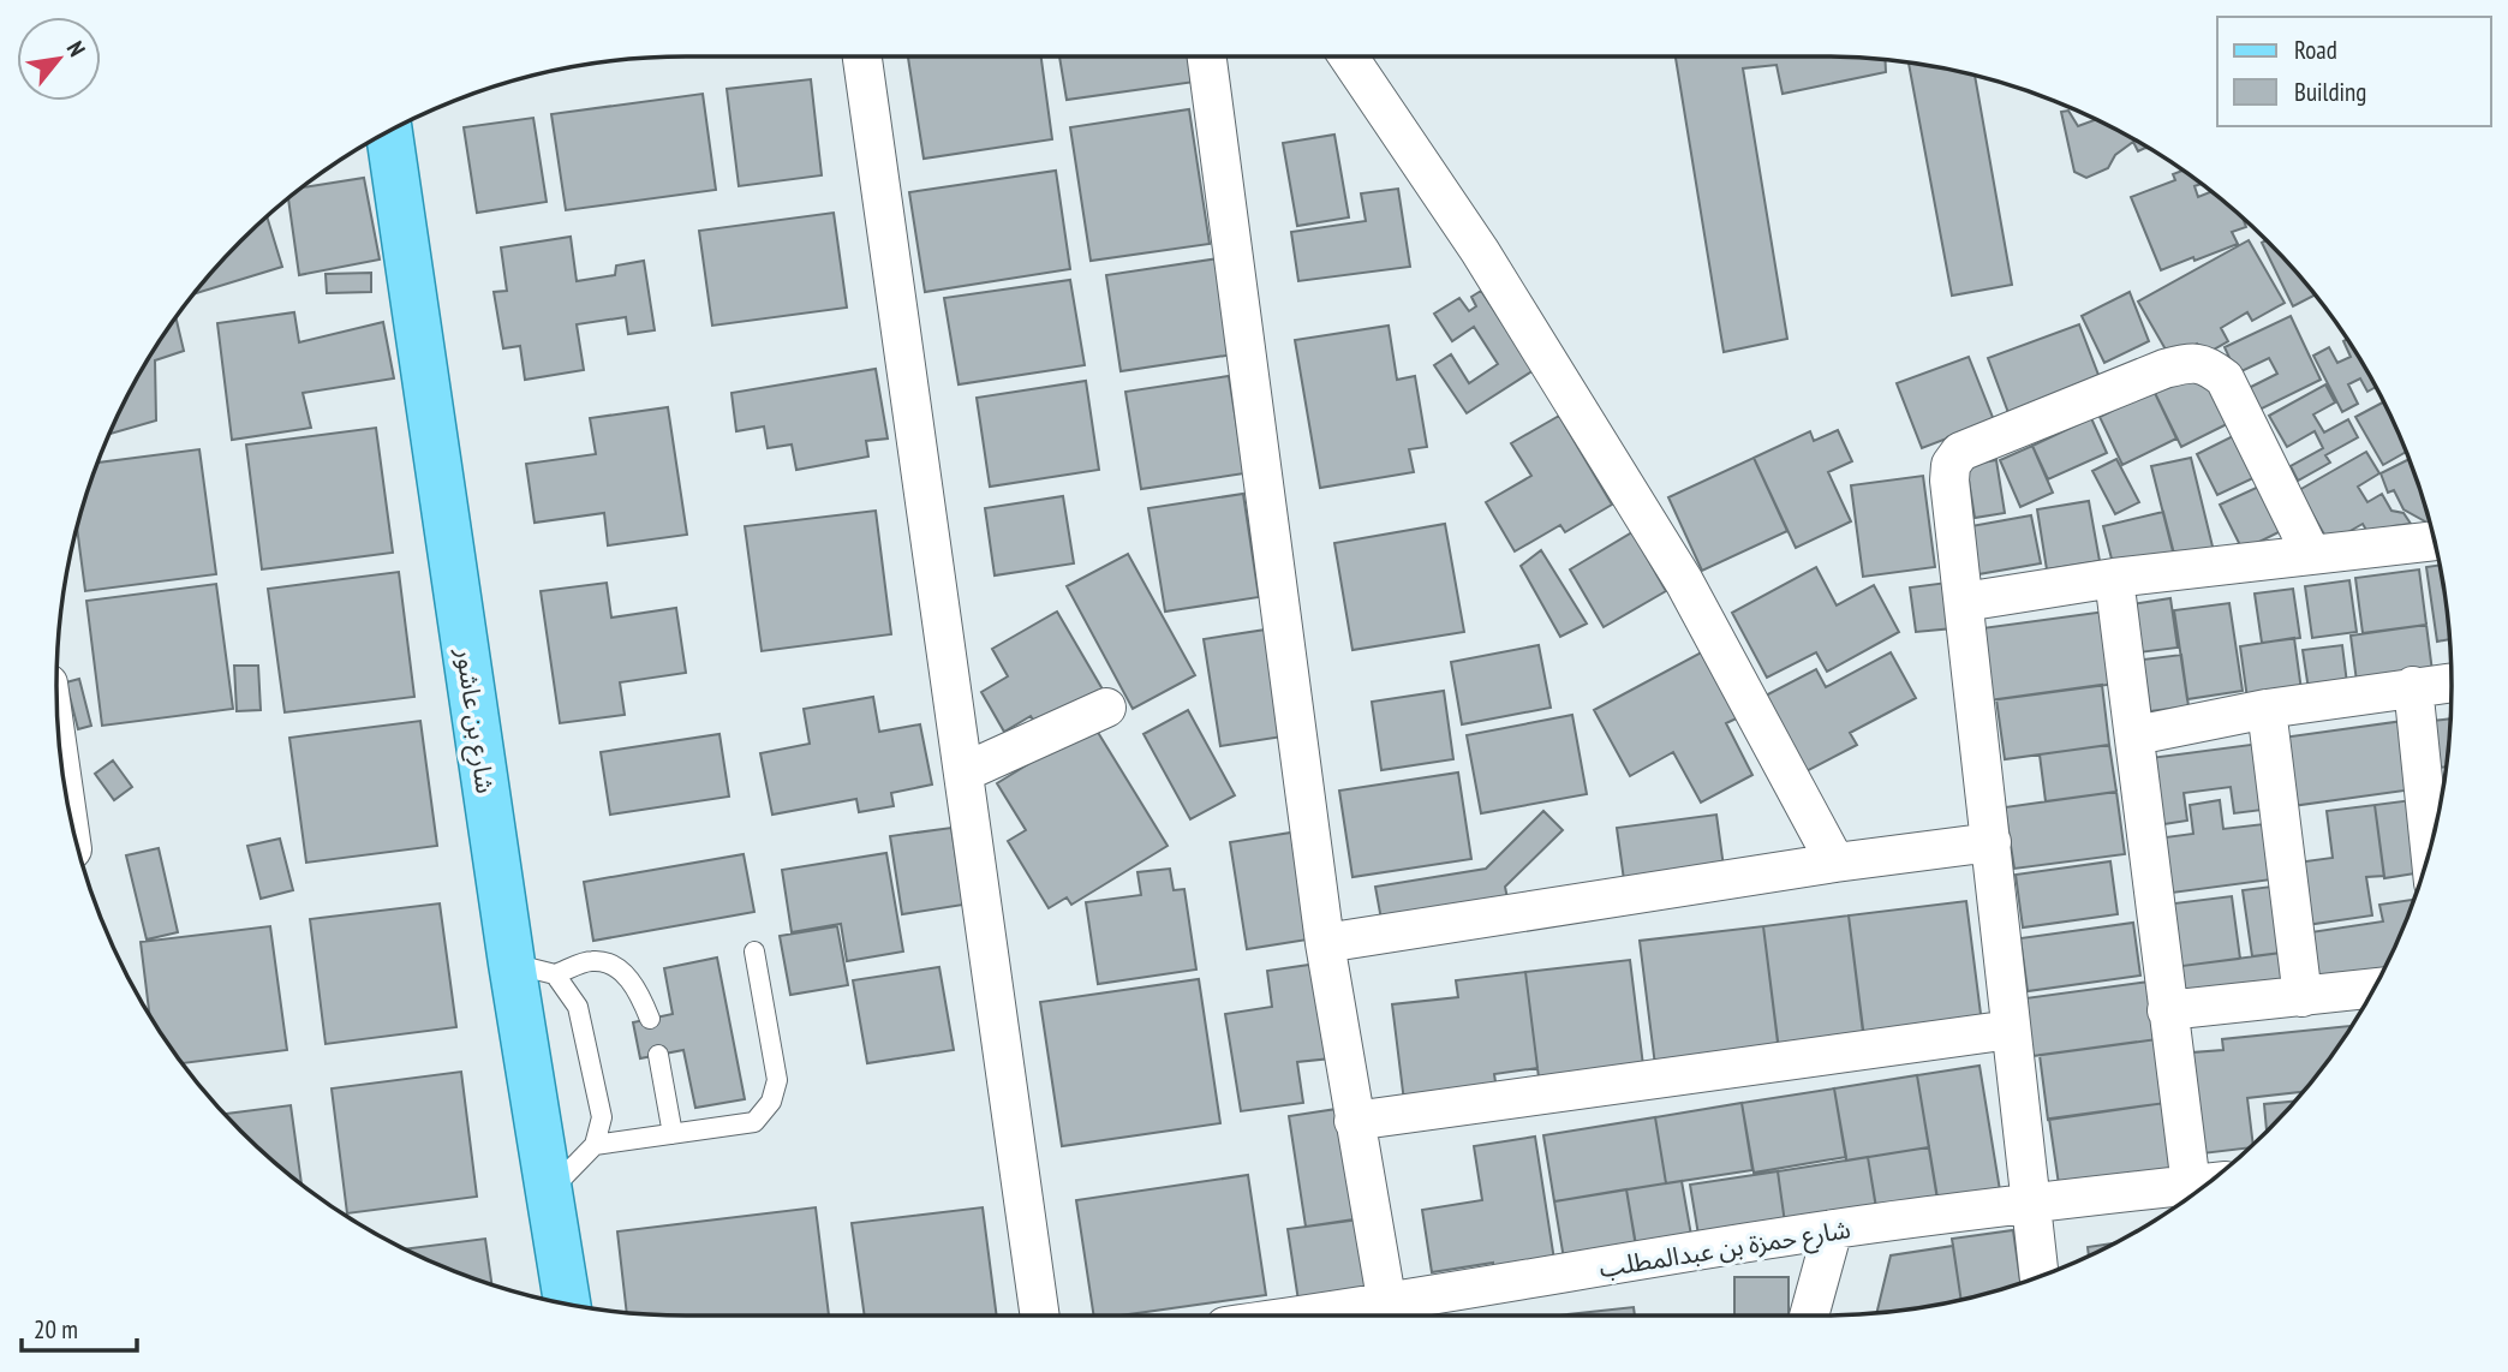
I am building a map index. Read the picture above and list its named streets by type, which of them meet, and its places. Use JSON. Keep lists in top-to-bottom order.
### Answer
{
  "streets": {
    "main road": ["شارع بن عاشور"],
    "street": ["شارع حمزة بن عبدالمطلب"]
  },
  "legend": ["Road", "Building"],
  "scale_bar": "20 m",
  "north": "top right"
}
